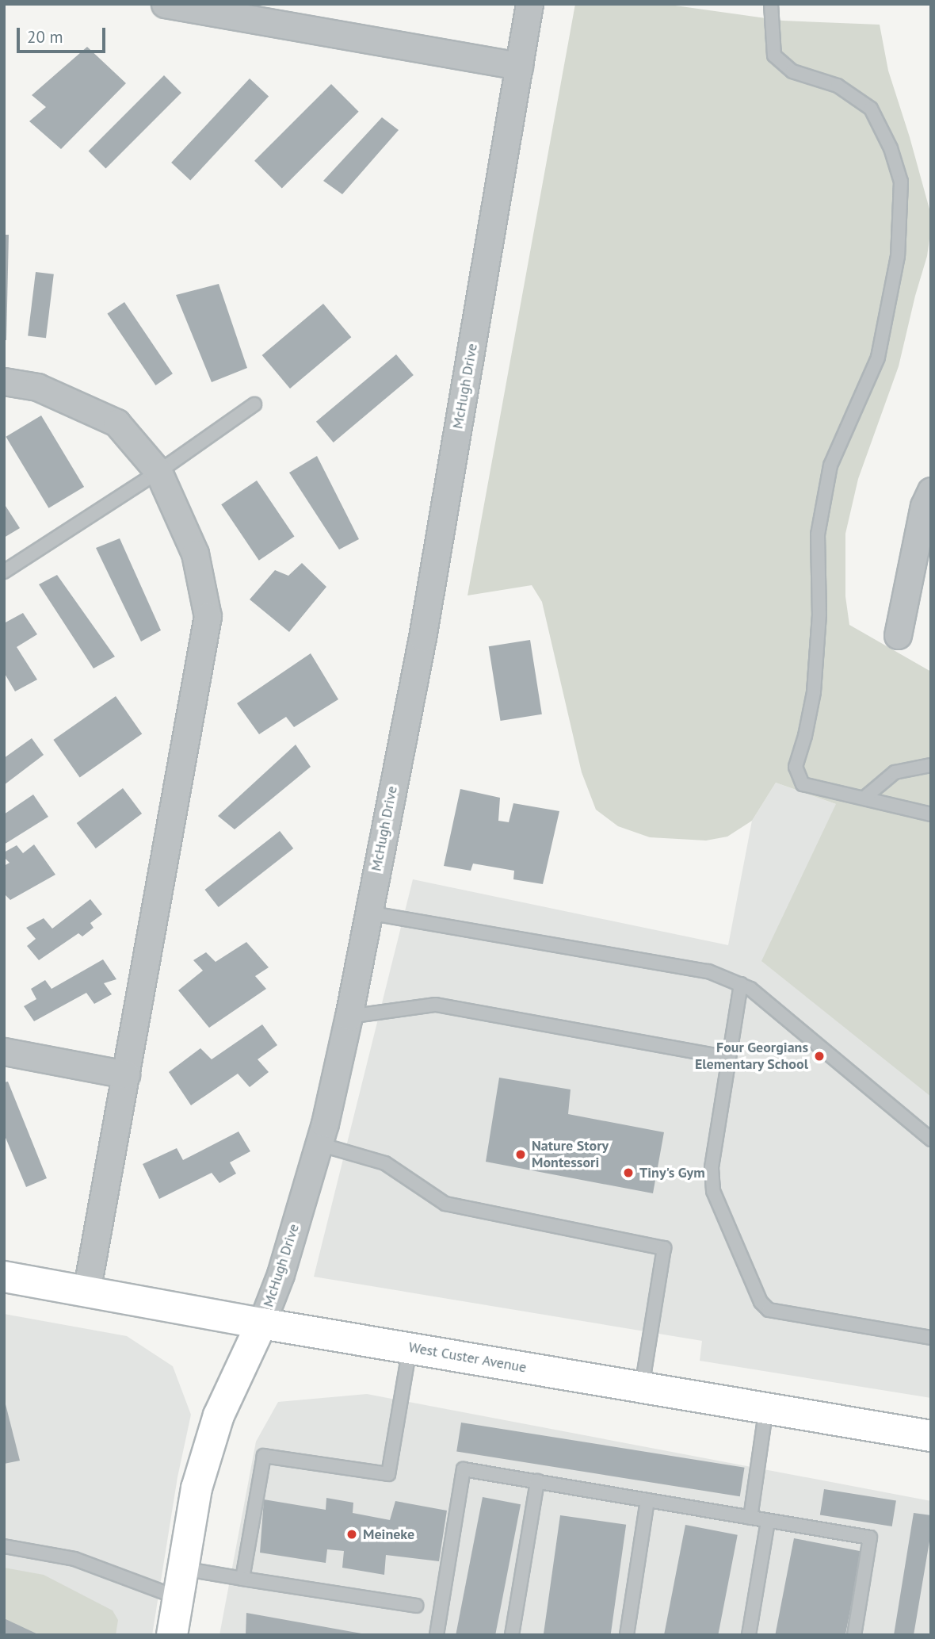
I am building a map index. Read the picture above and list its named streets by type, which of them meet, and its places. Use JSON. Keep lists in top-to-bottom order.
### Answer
{
  "streets": {
    "main road": ["McHugh Drive", "West Custer Avenue"]
  },
  "crossings": [
    ["McHugh Drive", "West Custer Avenue"]
  ],
  "places": [
    "Four Georgians Elementary School",
    "Nature Story Montessori",
    "Tiny's Gym",
    "Meineke"
  ],
  "scale_bar": "20 m"
}
